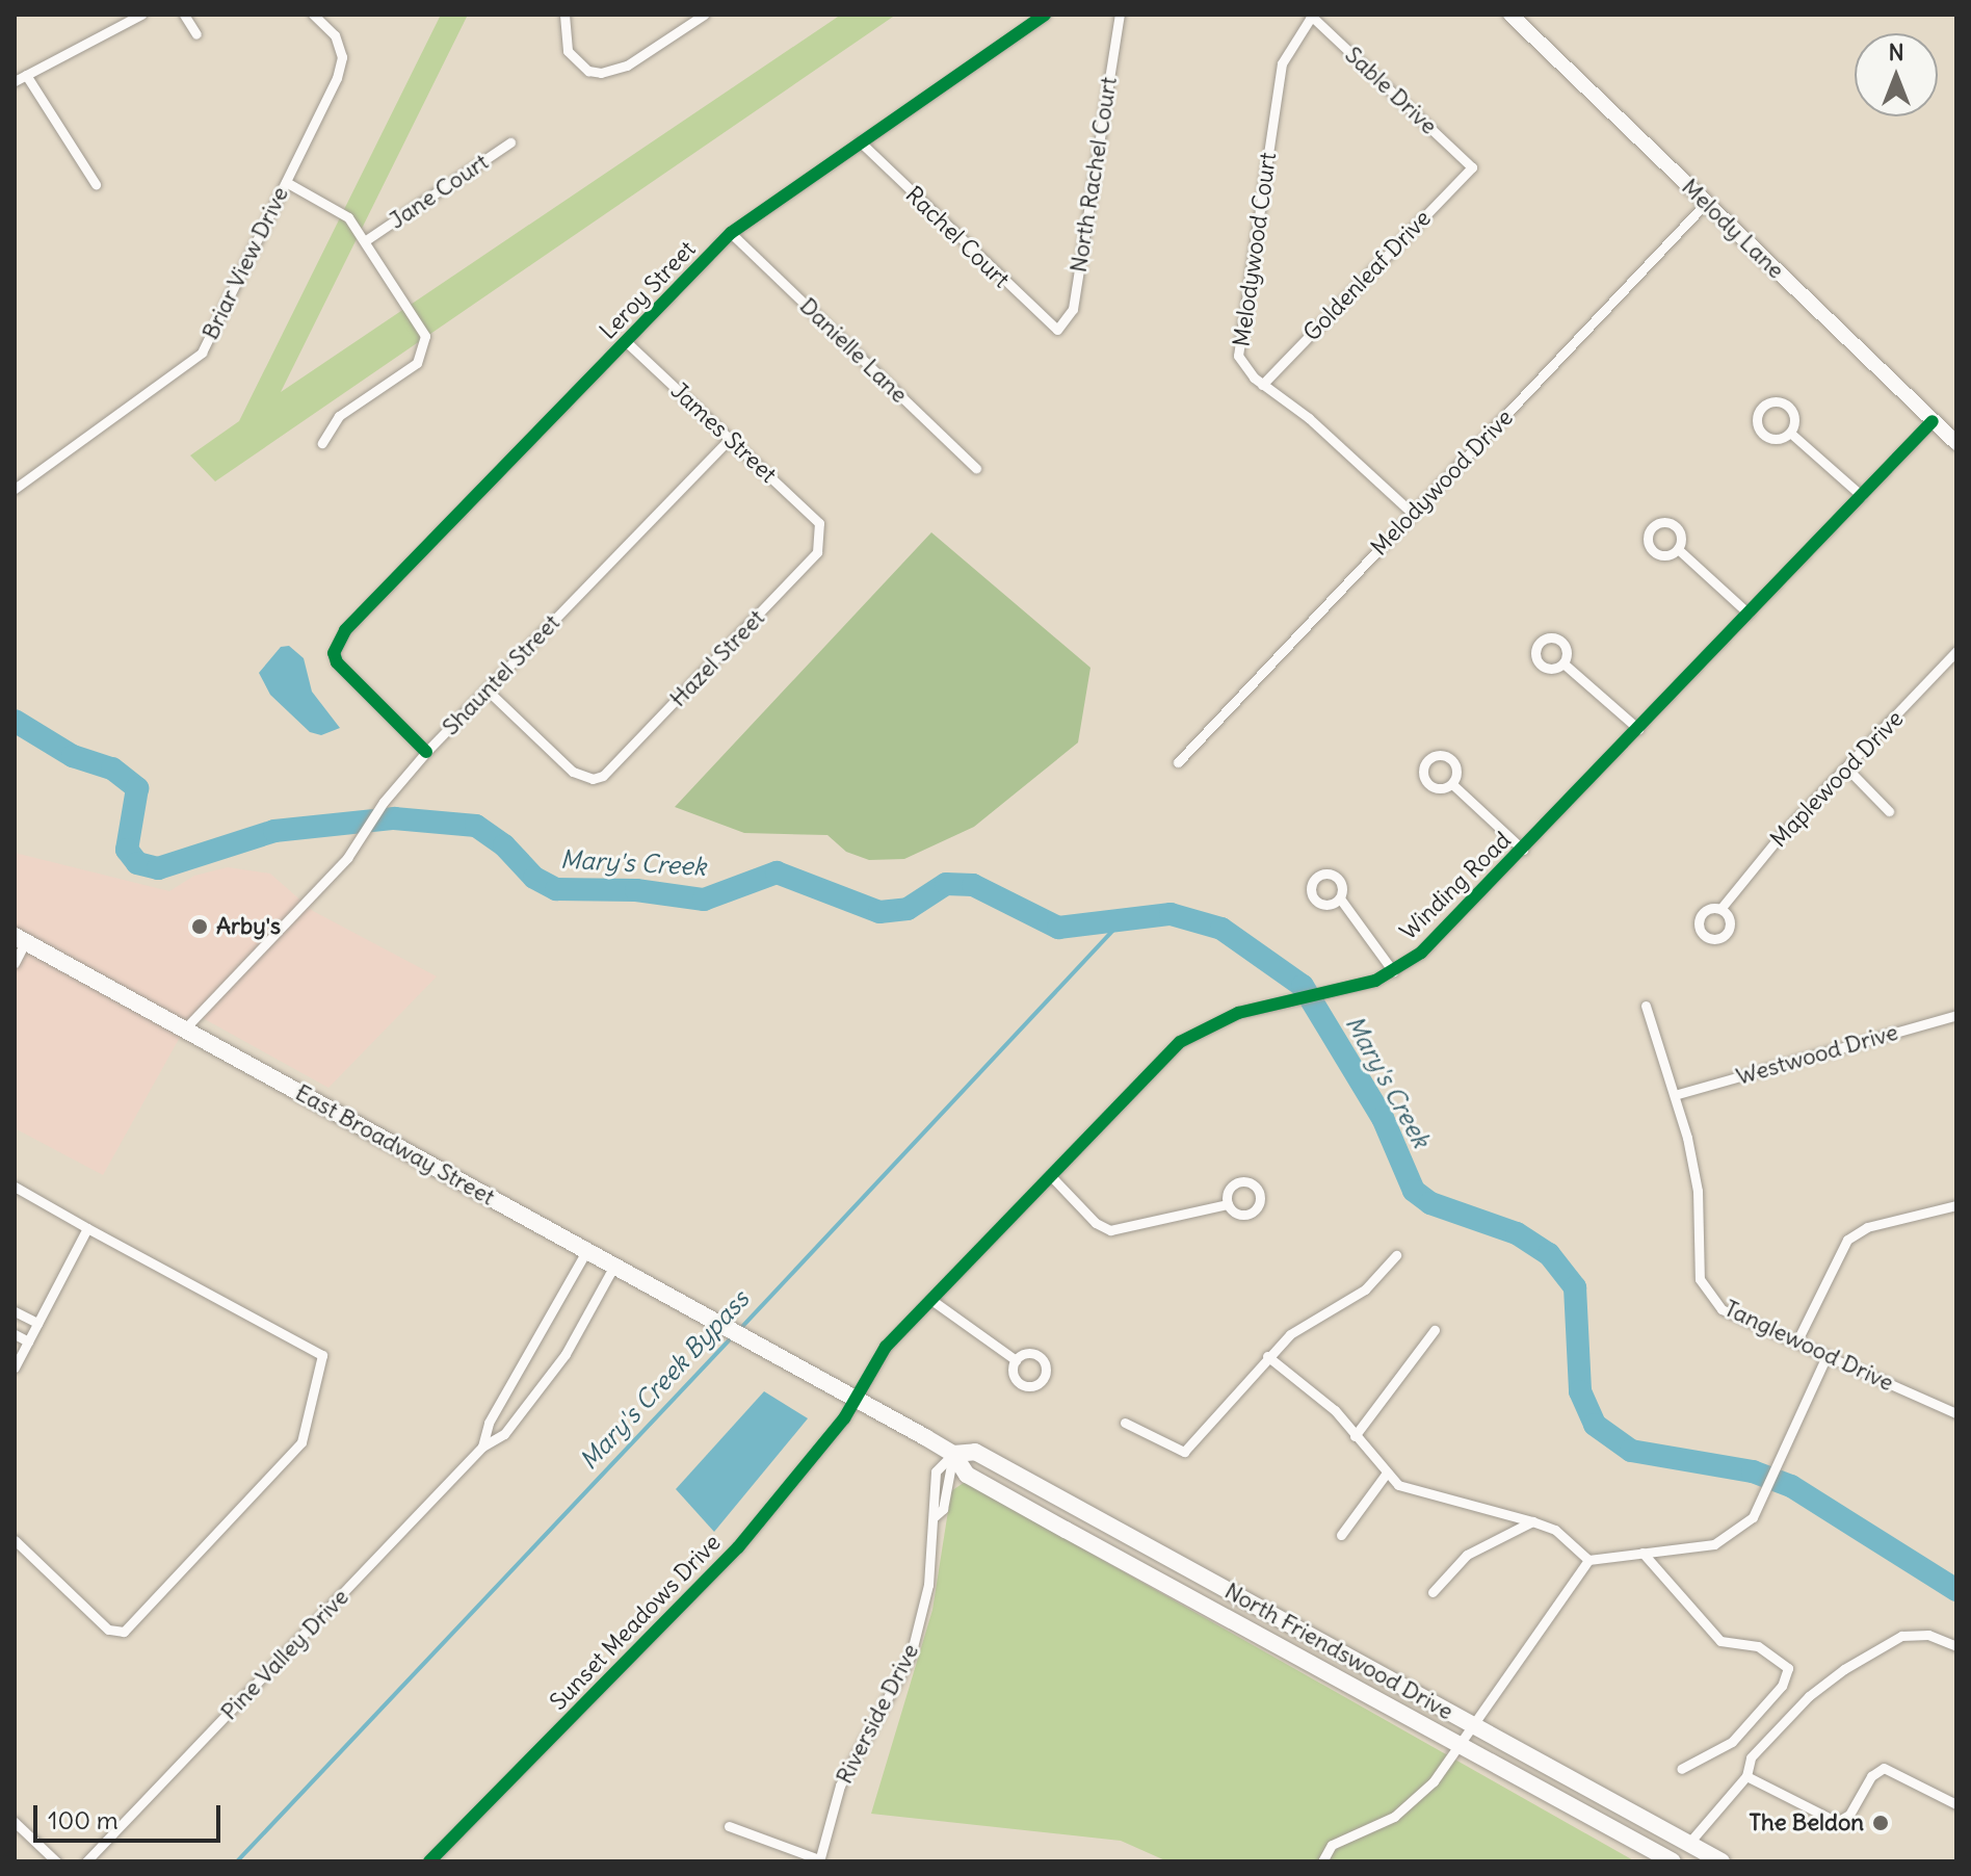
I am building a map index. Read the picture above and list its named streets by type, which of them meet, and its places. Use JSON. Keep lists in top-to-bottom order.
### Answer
{
  "streets": {
    "main road": ["East Broadway Street", "North Friendswood Drive"],
    "street": [
      "Sable Drive",
      "North Rachel Court",
      "Jane Court",
      "Melody Lane",
      "Rachel Court",
      "Melodywood Court",
      "Briar View Drive",
      "Goldenleaf Drive",
      "Leroy Street",
      "Danielle Lane",
      "James Street",
      "Melodywood Drive",
      "Hazel Street",
      "Shauntel Street",
      "Maplewood Drive",
      "Winding Road",
      "Westwood Drive",
      "Tanglewood Drive",
      "Sunset Meadows Drive",
      "Pine Valley Drive",
      "Riverside Drive"
    ]
  },
  "crossings": [
    ["Sable Drive", "Melodywood Court"],
    ["Sable Drive", "Goldenleaf Drive"],
    ["North Rachel Court", "Rachel Court"],
    ["Melody Lane", "Melodywood Drive"],
    ["Melody Lane", "Winding Road"],
    ["Rachel Court", "Leroy Street"],
    ["Melodywood Court", "Goldenleaf Drive"],
    ["Melodywood Court", "Melodywood Drive"],
    ["Leroy Street", "Danielle Lane"],
    ["Leroy Street", "James Street"],
    ["Leroy Street", "Shauntel Street"],
    ["James Street", "Hazel Street"],
    ["James Street", "Shauntel Street"],
    ["Hazel Street", "Shauntel Street"],
    ["Shauntel Street", "East Broadway Street"],
    ["Winding Road", "Sunset Meadows Drive"],
    ["Winding Road", "North Friendswood Drive"],
    ["Westwood Drive", "Tanglewood Drive"],
    ["East Broadway Street", "North Friendswood Drive"],
    ["East Broadway Street", "Pine Valley Drive"],
    ["Sunset Meadows Drive", "North Friendswood Drive"],
    ["North Friendswood Drive", "Riverside Drive"]
  ],
  "water": ["Mary's Creek", "Mary's Creek Bypass"],
  "places": ["Arby's", "The Beldon"],
  "scale_bar": "100 m",
  "north": "top"
}
